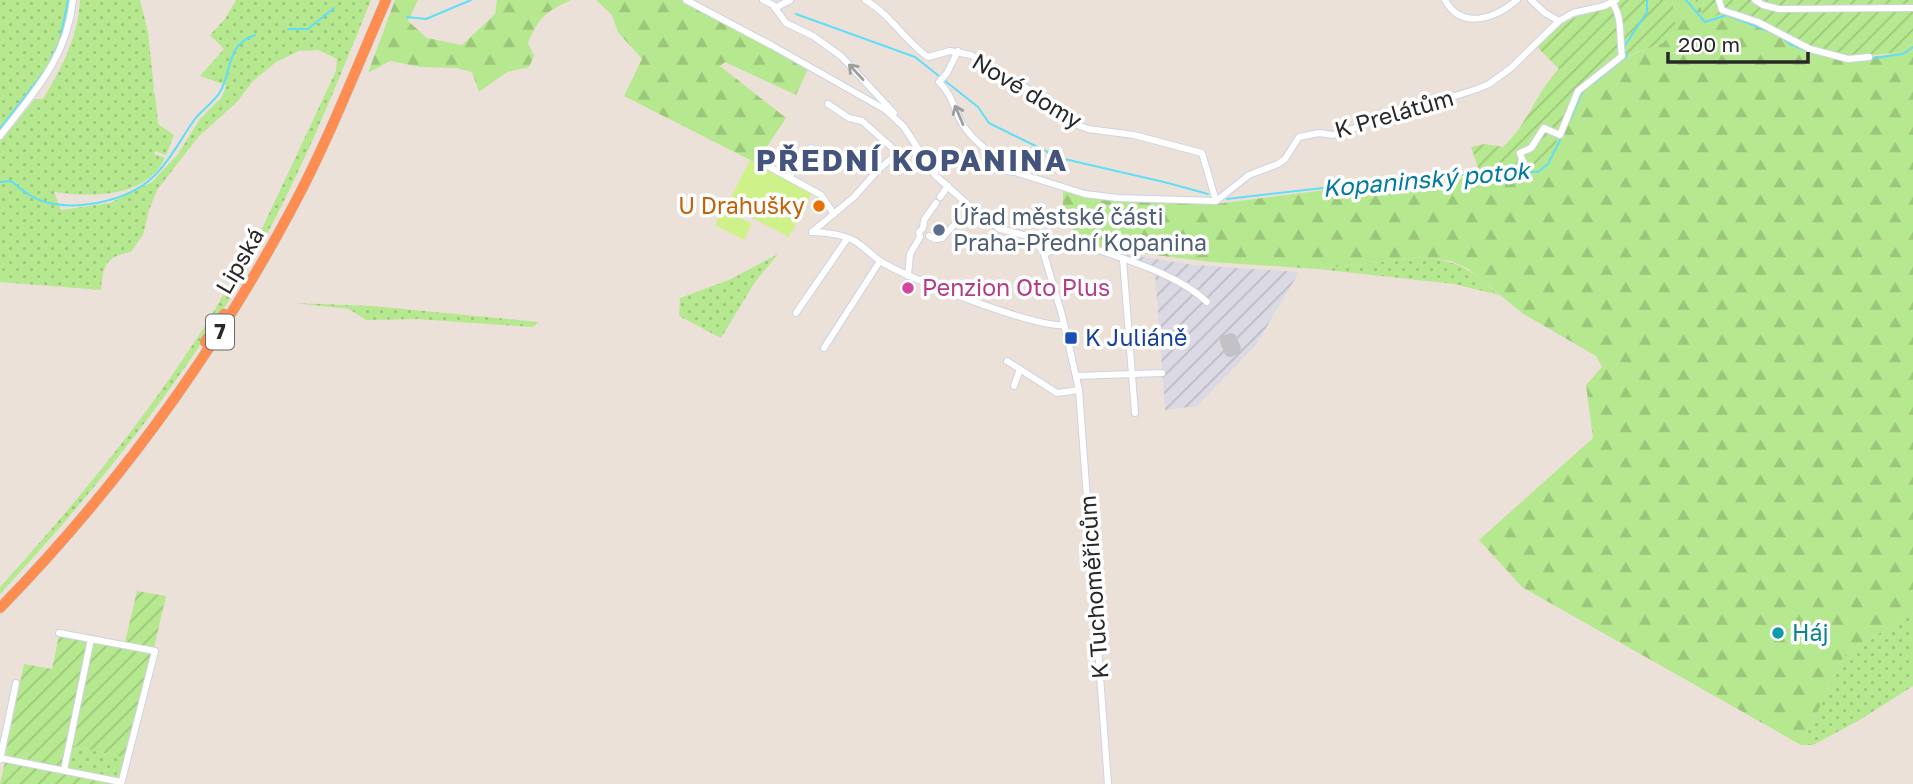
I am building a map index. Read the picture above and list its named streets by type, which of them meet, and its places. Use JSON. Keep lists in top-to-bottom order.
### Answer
{
  "streets": {
    "highway": ["Lipská", "7"],
    "street": ["Nové domy", "K Prelátům", "K Tuchoměřicům"]
  },
  "crossings": [
    ["Nové domy", "K Prelátům"]
  ],
  "districts": ["PŘEDNÍ KOPANINA"],
  "water": ["Kopaninský potok"],
  "places": {
    "other": [
      "U Drahušky",
      "Úřad městské části Praha-Přední Kopanina",
      "Penzion Oto Plus",
      "Háj"
    ],
    "transit": ["K Juliáně"]
  },
  "scale_bar": "200 m"
}
